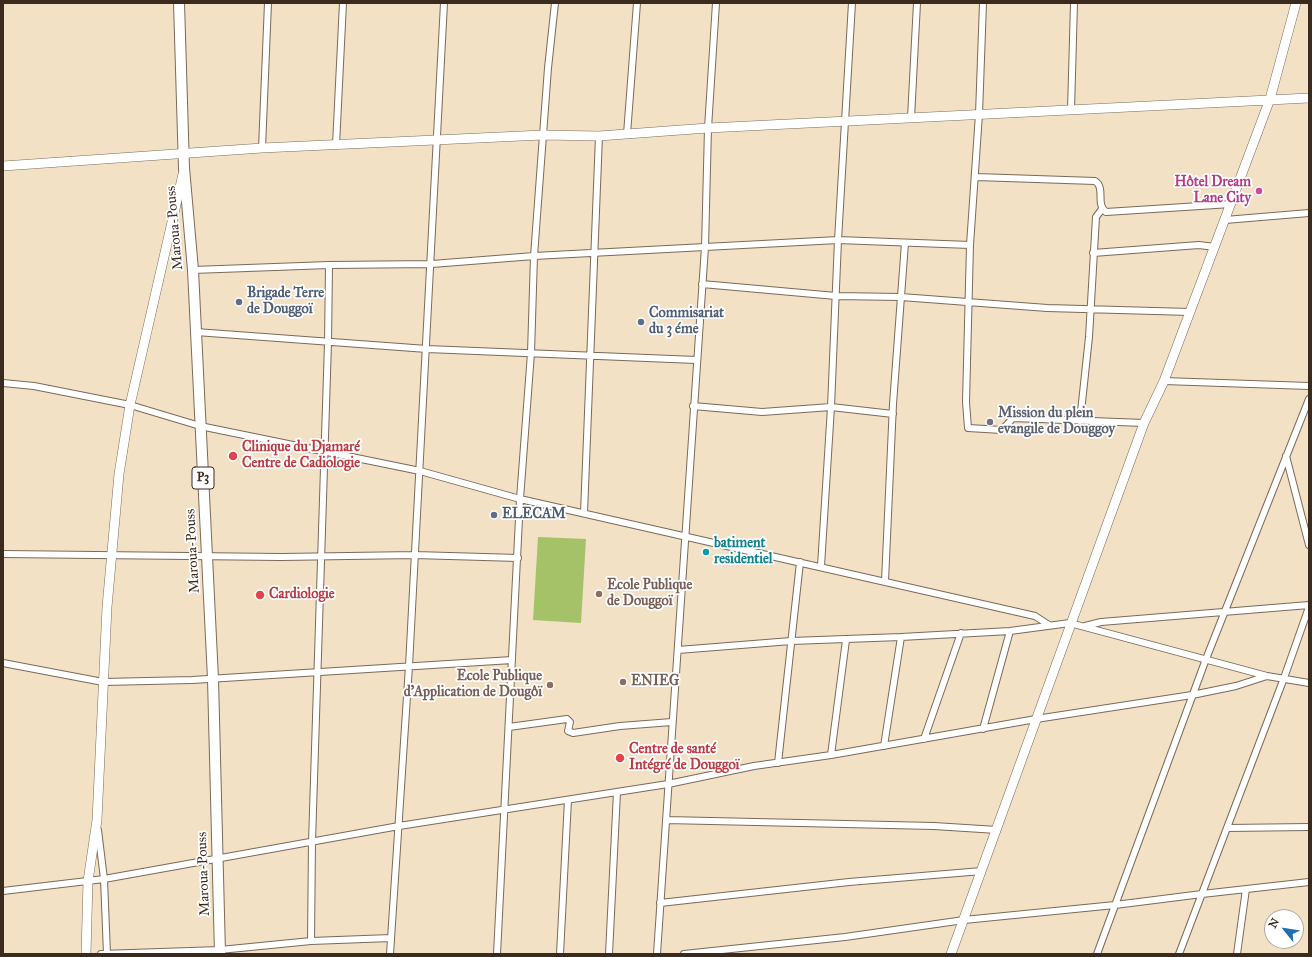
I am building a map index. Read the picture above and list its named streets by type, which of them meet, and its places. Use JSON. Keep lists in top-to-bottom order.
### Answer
{
  "streets": {
    "main road": ["Maroua-Pouss", "P3"]
  },
  "places": [
    "Hôtel Dream Lane City",
    "Brigade Terre de Douggoï",
    "Commisariat du 3 éme",
    "Mission du plein evangile de Douggoy",
    "Clinique du Djamaré Centre de Cadiologie",
    "ELECAM",
    "batiment residentiel",
    "Ecole Publique de Douggoï",
    "Cardiologie",
    "ENIEG",
    "Ecole Publique d'Application de Dougôï",
    "Centre de santé Intégré de Douggoï"
  ],
  "north": "top left"
}
